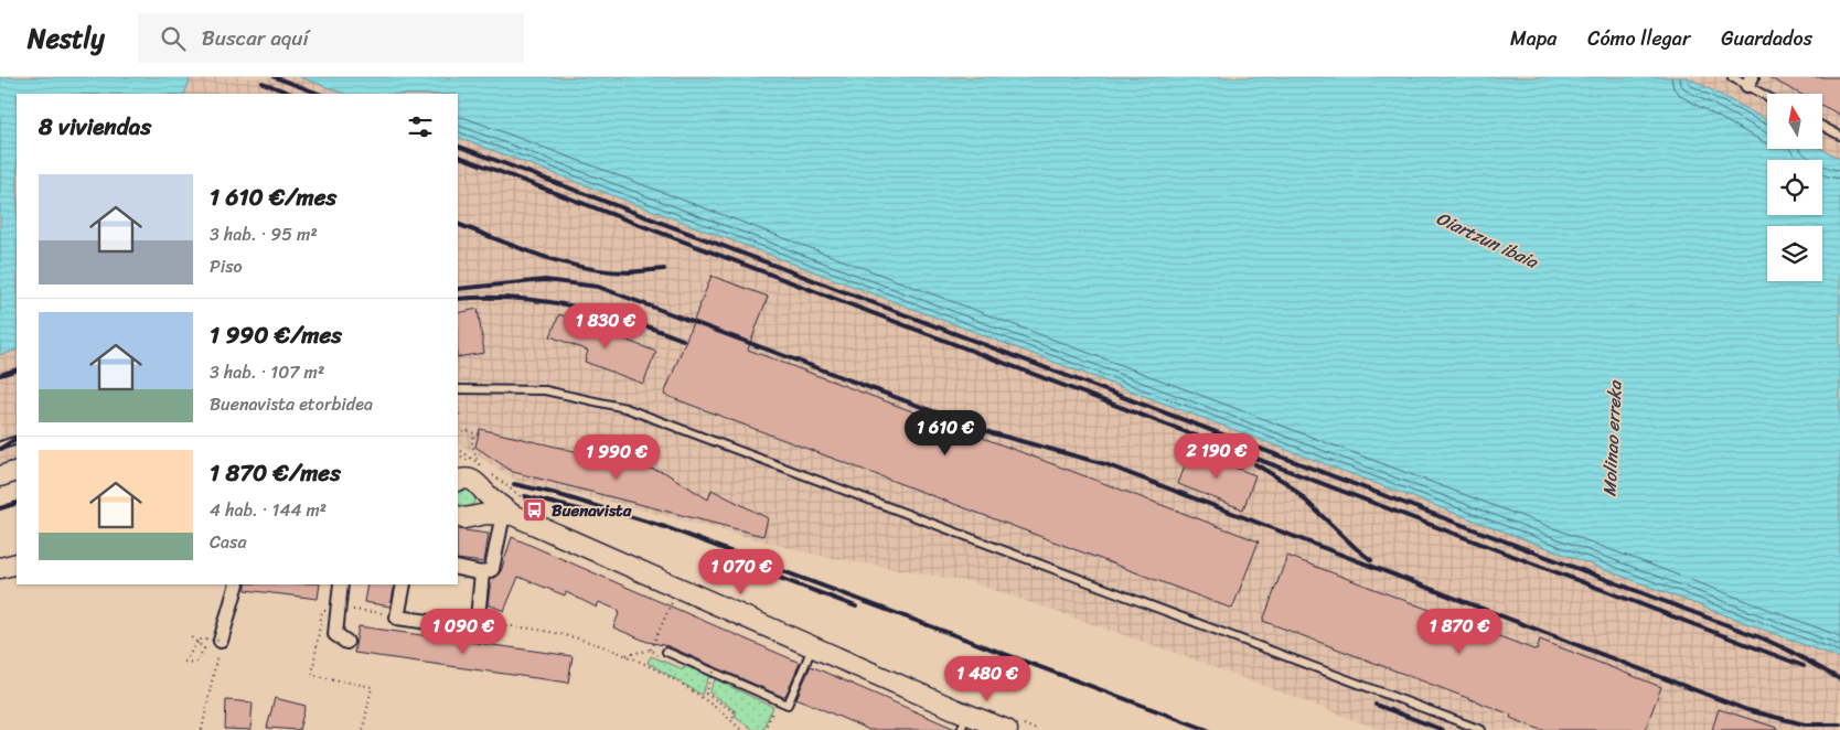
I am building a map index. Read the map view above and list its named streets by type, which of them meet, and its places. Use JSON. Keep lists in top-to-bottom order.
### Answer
{
  "water": ["Oiartzun ibaia", "Molinao erreka"],
  "places": {
    "bus stop": ["Buenavista"]
  },
  "north": "top",
  "page": {
    "header": "Nestly",
    "search": "Buscar aquí",
    "nav": ["Mapa", "Cómo llegar", "Guardados"],
    "heading": "8 viviendas",
    "list": [
      {
        "name": "1 610 €/mes",
        "note": "3 hab. · 95 m² · Piso"
      },
      {
        "name": "1 990 €/mes",
        "note": "3 hab. · 107 m² · Buenavista etorbidea"
      },
      {
        "name": "1 870 €/mes",
        "note": "4 hab. · 144 m² · Casa"
      }
    ],
    "price": [
      "1 830 €",
      "1 610 €",
      "2 190 €",
      "1 990 €",
      "1 070 €",
      "1 090 €",
      "1 870 €",
      "1 480 €"
    ]
  }
}
